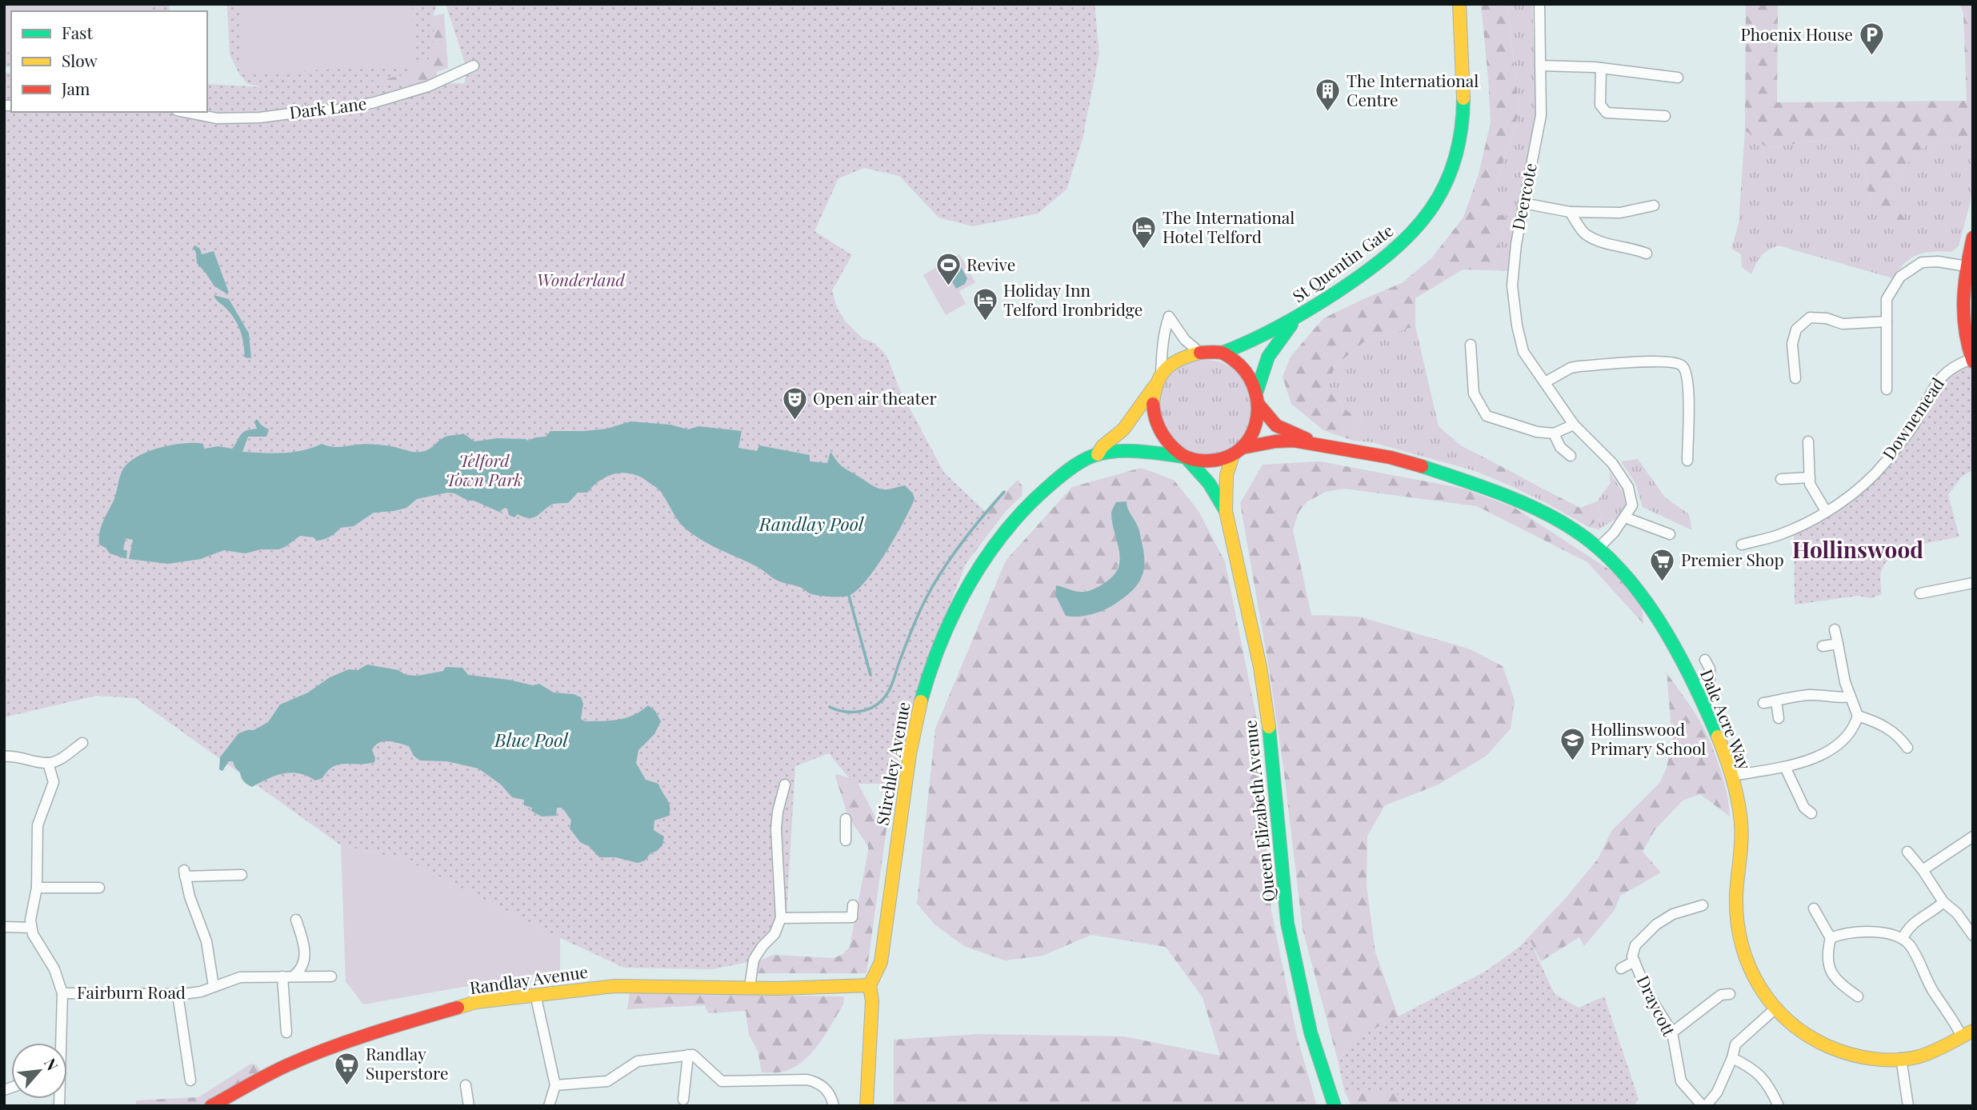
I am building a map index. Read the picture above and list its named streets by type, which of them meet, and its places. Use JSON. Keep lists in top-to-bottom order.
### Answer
{
  "streets": {
    "street": [
      "Dark Lane",
      "Deercote",
      "St Quentin Gate",
      "Downemead",
      "Dale Acre Way",
      "Stirchley Avenue",
      "Queen Elizabeth Avenue",
      "Randlay Avenue",
      "Fairburn Road",
      "Draycott"
    ]
  },
  "crossings": [
    ["Deercote", "Dale Acre Way"],
    ["Dale Acre Way", "Queen Elizabeth Avenue"],
    ["Stirchley Avenue", "Randlay Avenue"]
  ],
  "districts": ["Hollinswood"],
  "water": ["Randlay Pool", "Blue Pool"],
  "parks": ["Wonderland", "Telford Town Park"],
  "places": {
    "parking": ["Phoenix House"],
    "building": ["The International Centre"],
    "hotel": ["The International Hotel Telford", "Holiday Inn Telford Ironbridge"],
    "sports": ["Revive"],
    "theatre": ["Open air theater"],
    "supermarket": ["Premier Shop", "Randlay Superstore"],
    "school or university": ["Hollinswood Primary School"]
  },
  "legend": ["Fast", "Slow", "Jam"],
  "north": "top right"
}
